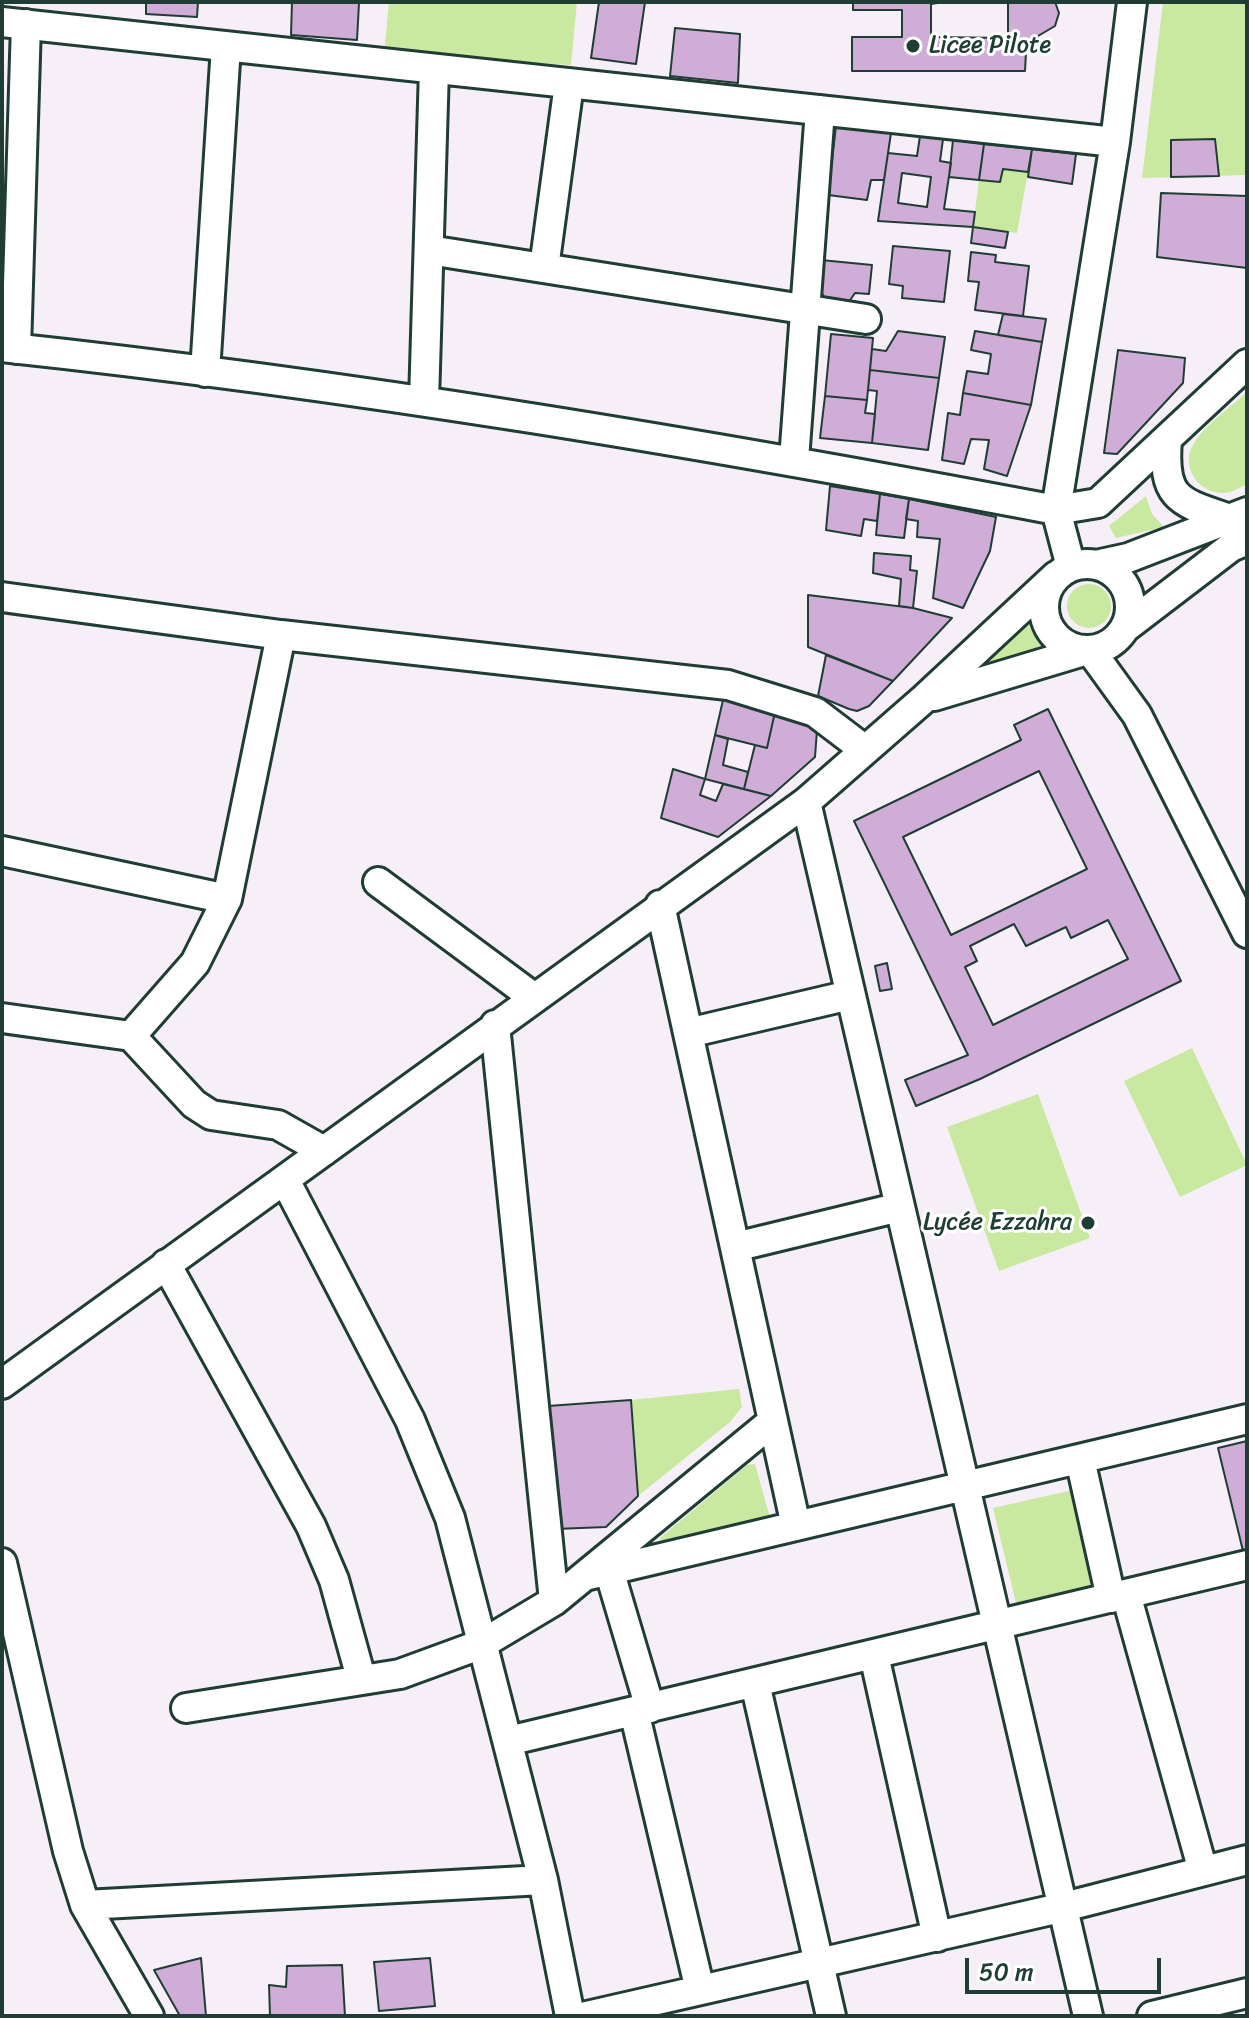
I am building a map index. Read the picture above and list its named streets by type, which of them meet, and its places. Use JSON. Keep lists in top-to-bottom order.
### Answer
{
  "places": ["Licee Pilote", "Lycée Ezzahra"],
  "scale_bar": "50 m"
}
